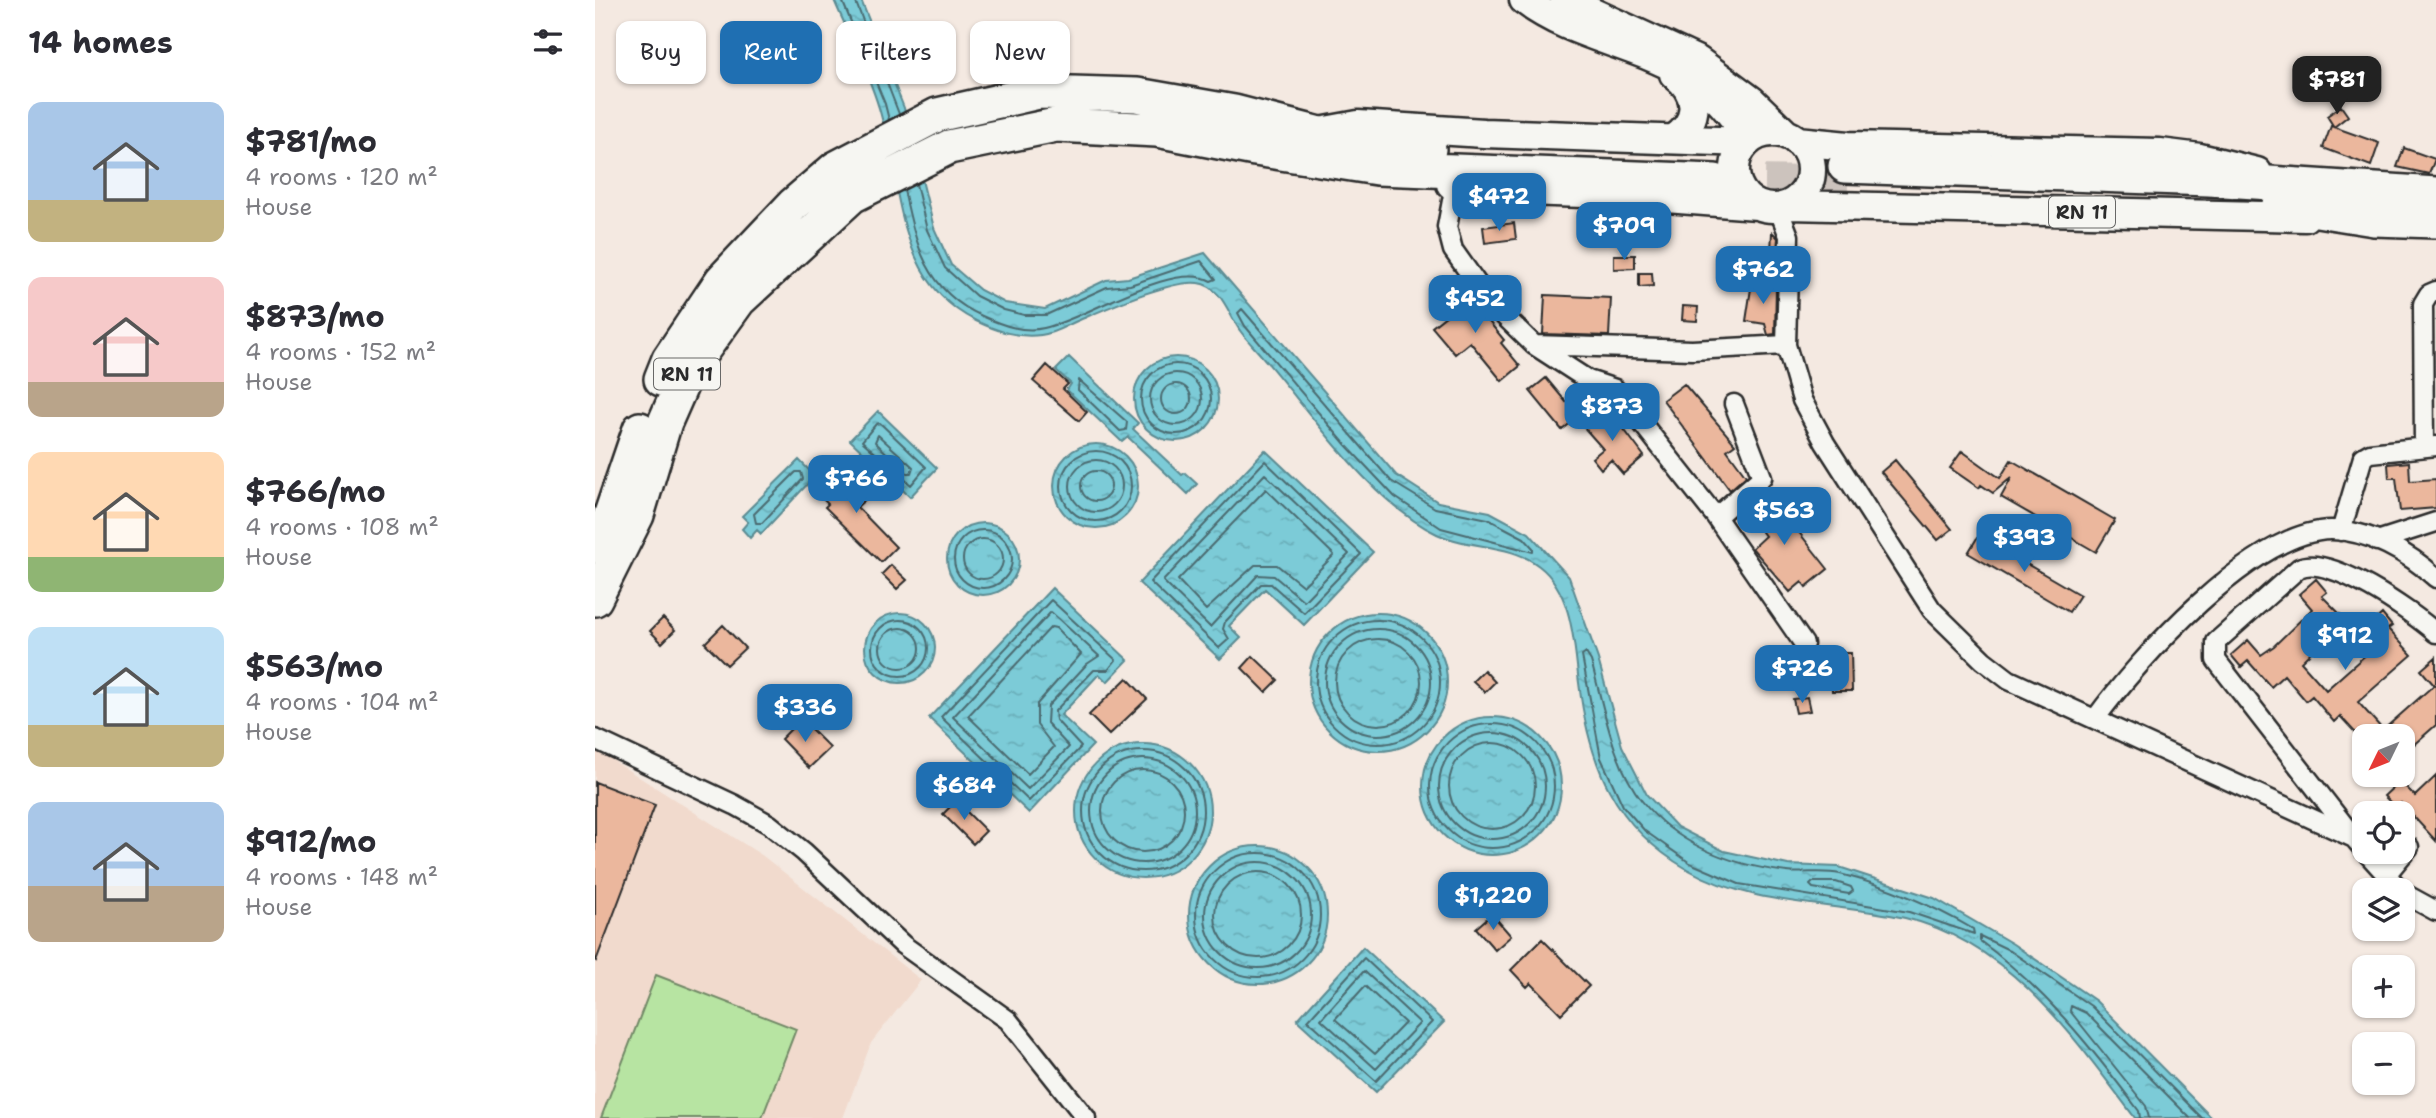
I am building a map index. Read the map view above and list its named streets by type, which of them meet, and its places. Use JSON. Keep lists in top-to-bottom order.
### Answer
{
  "streets": {
    "highway": ["RN 11"]
  },
  "north": "bottom left",
  "page": {
    "heading": "14 homes",
    "chip": [
      "Buy",
      "Rent",
      "Filters",
      "New"
    ],
    "price": [
      "$781",
      "$472",
      "$709",
      "$762",
      "$452",
      "$873",
      "$766",
      "$563",
      "$393",
      "$912",
      "$726",
      "$336",
      "$684",
      "$1,220"
    ],
    "list": [
      {
        "name": "$781/mo",
        "note": "4 rooms · 120 m² · House"
      },
      {
        "name": "$873/mo",
        "note": "4 rooms · 152 m² · House"
      },
      {
        "name": "$766/mo",
        "note": "4 rooms · 108 m² · House"
      },
      {
        "name": "$563/mo",
        "note": "4 rooms · 104 m² · House"
      },
      {
        "name": "$912/mo",
        "note": "4 rooms · 148 m² · House"
      }
    ],
    "map_buttons": ["+", "−"]
  }
}
